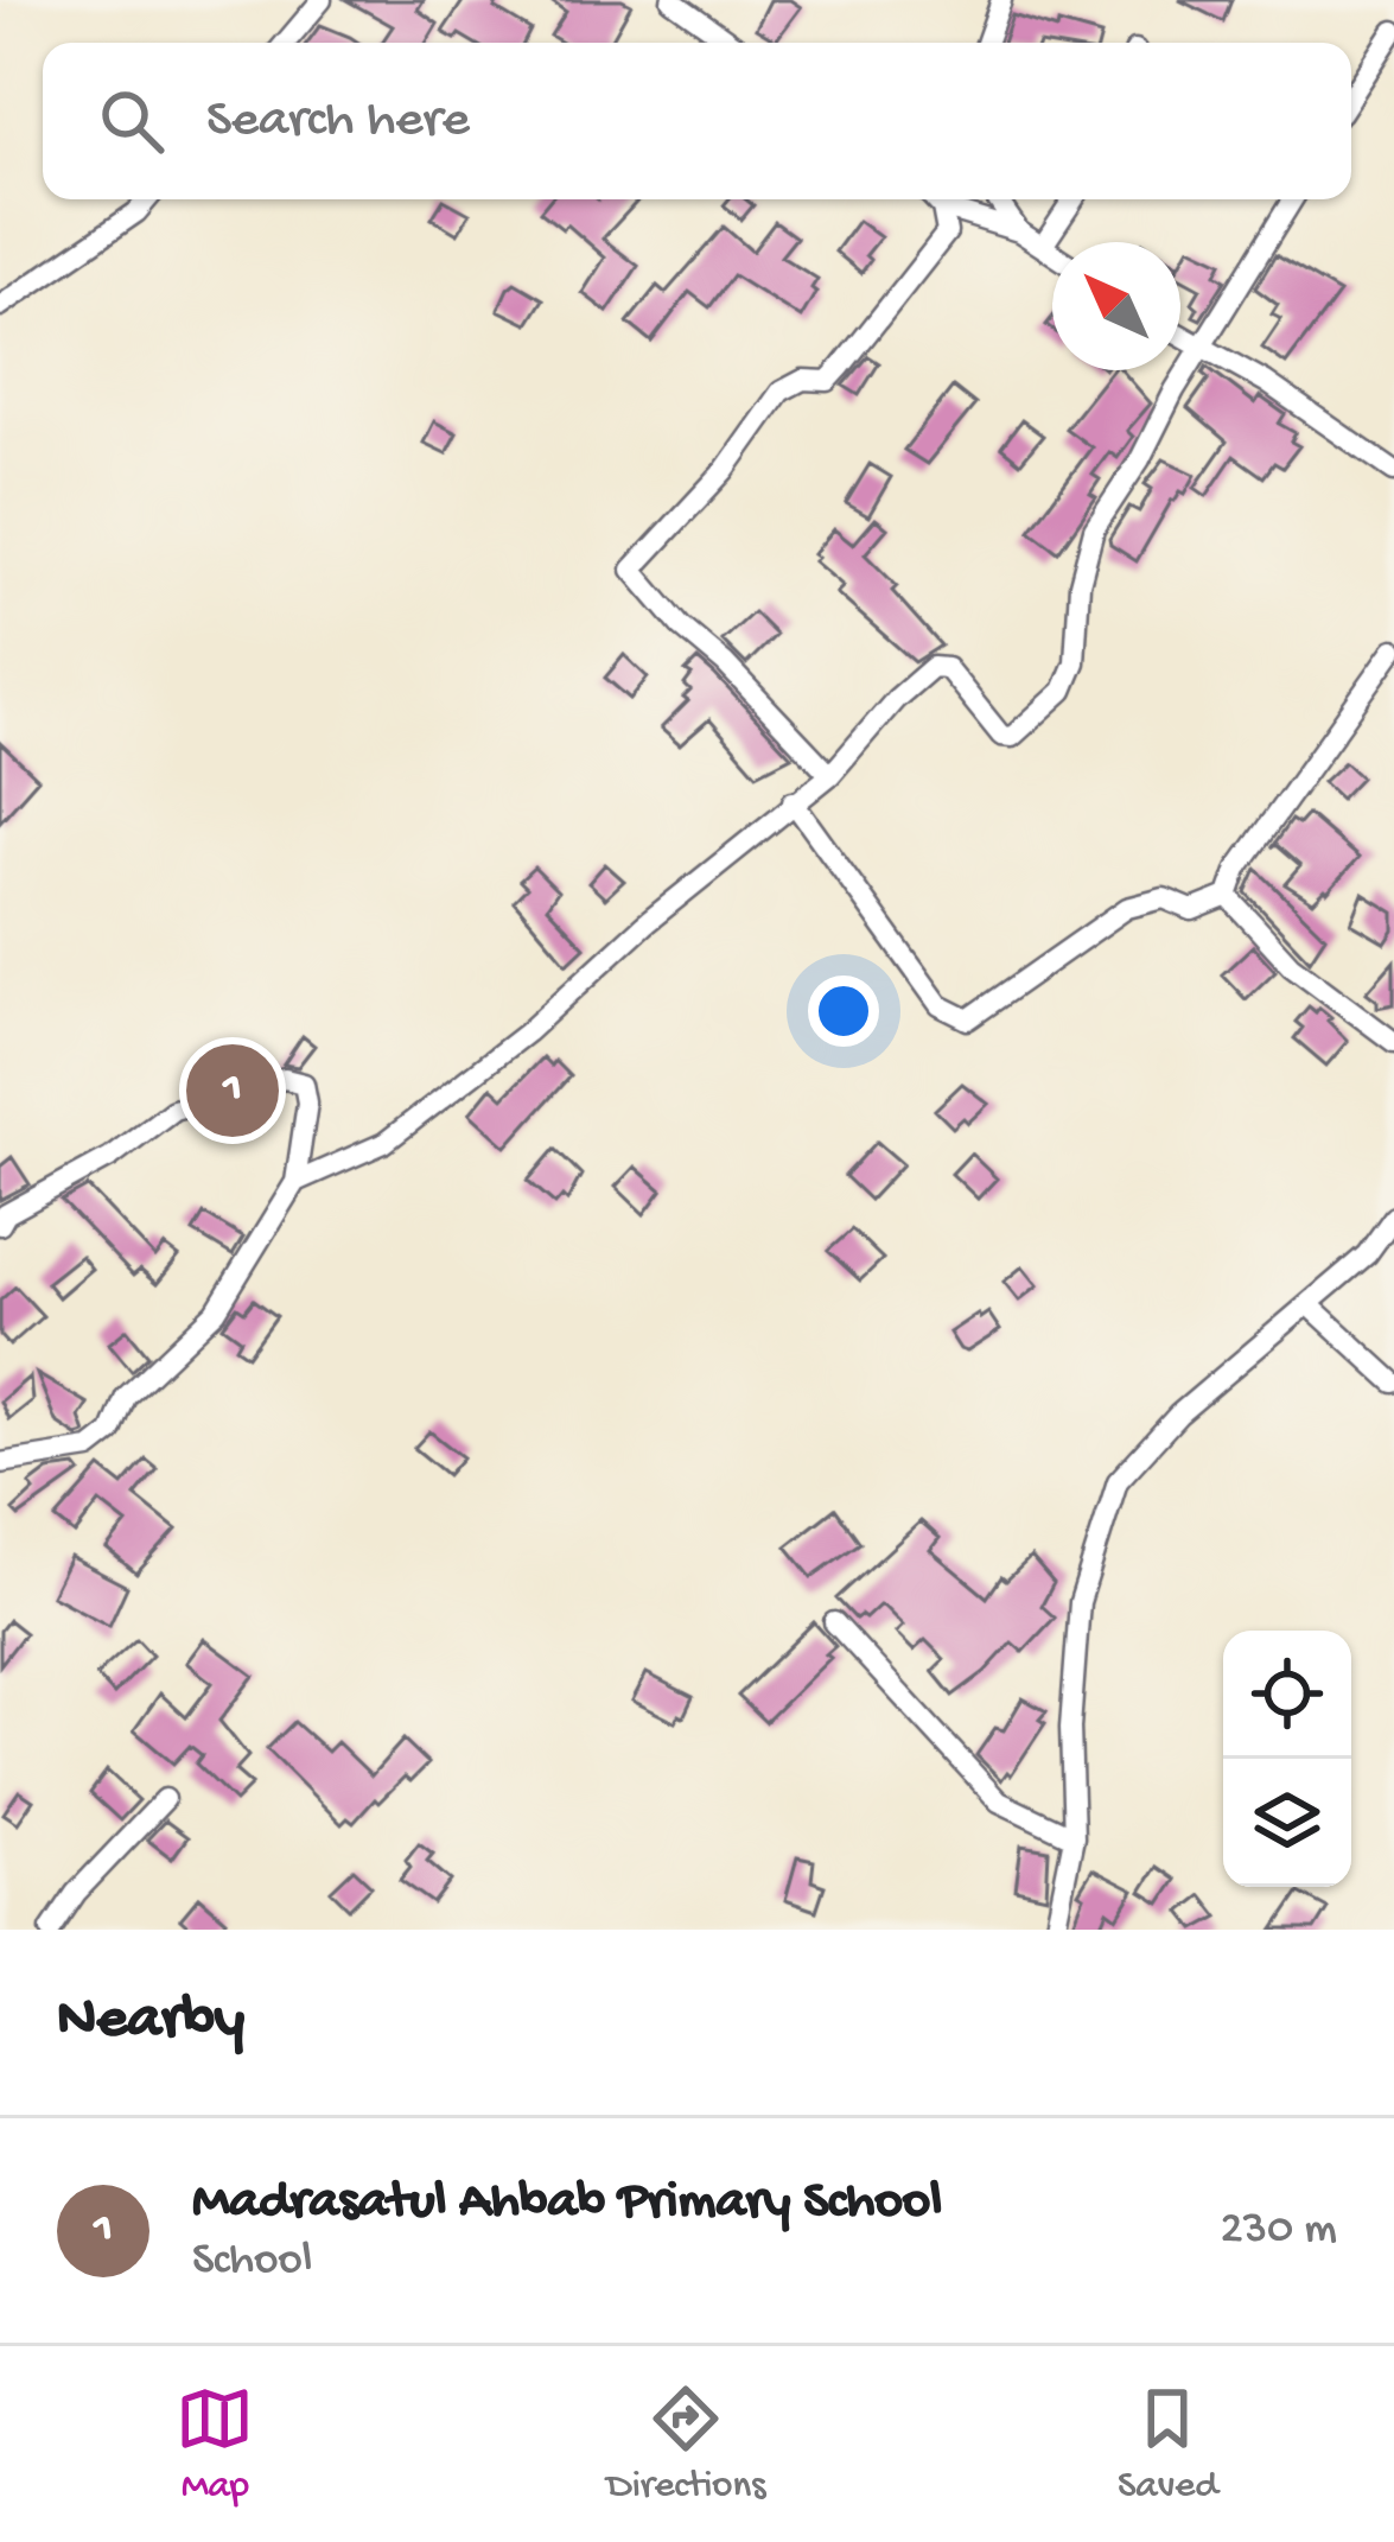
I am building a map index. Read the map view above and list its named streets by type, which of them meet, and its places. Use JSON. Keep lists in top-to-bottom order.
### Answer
{
  "north": "top left",
  "page": {
    "search": "Search here",
    "pins": "1",
    "heading": "Nearby",
    "list": [
      {
        "mark": "1",
        "name": "Madrasatul Ahbab Primary School",
        "note": "School",
        "value": "230 m"
      }
    ],
    "nav": ["Map", "Directions", "Saved"]
  }
}
